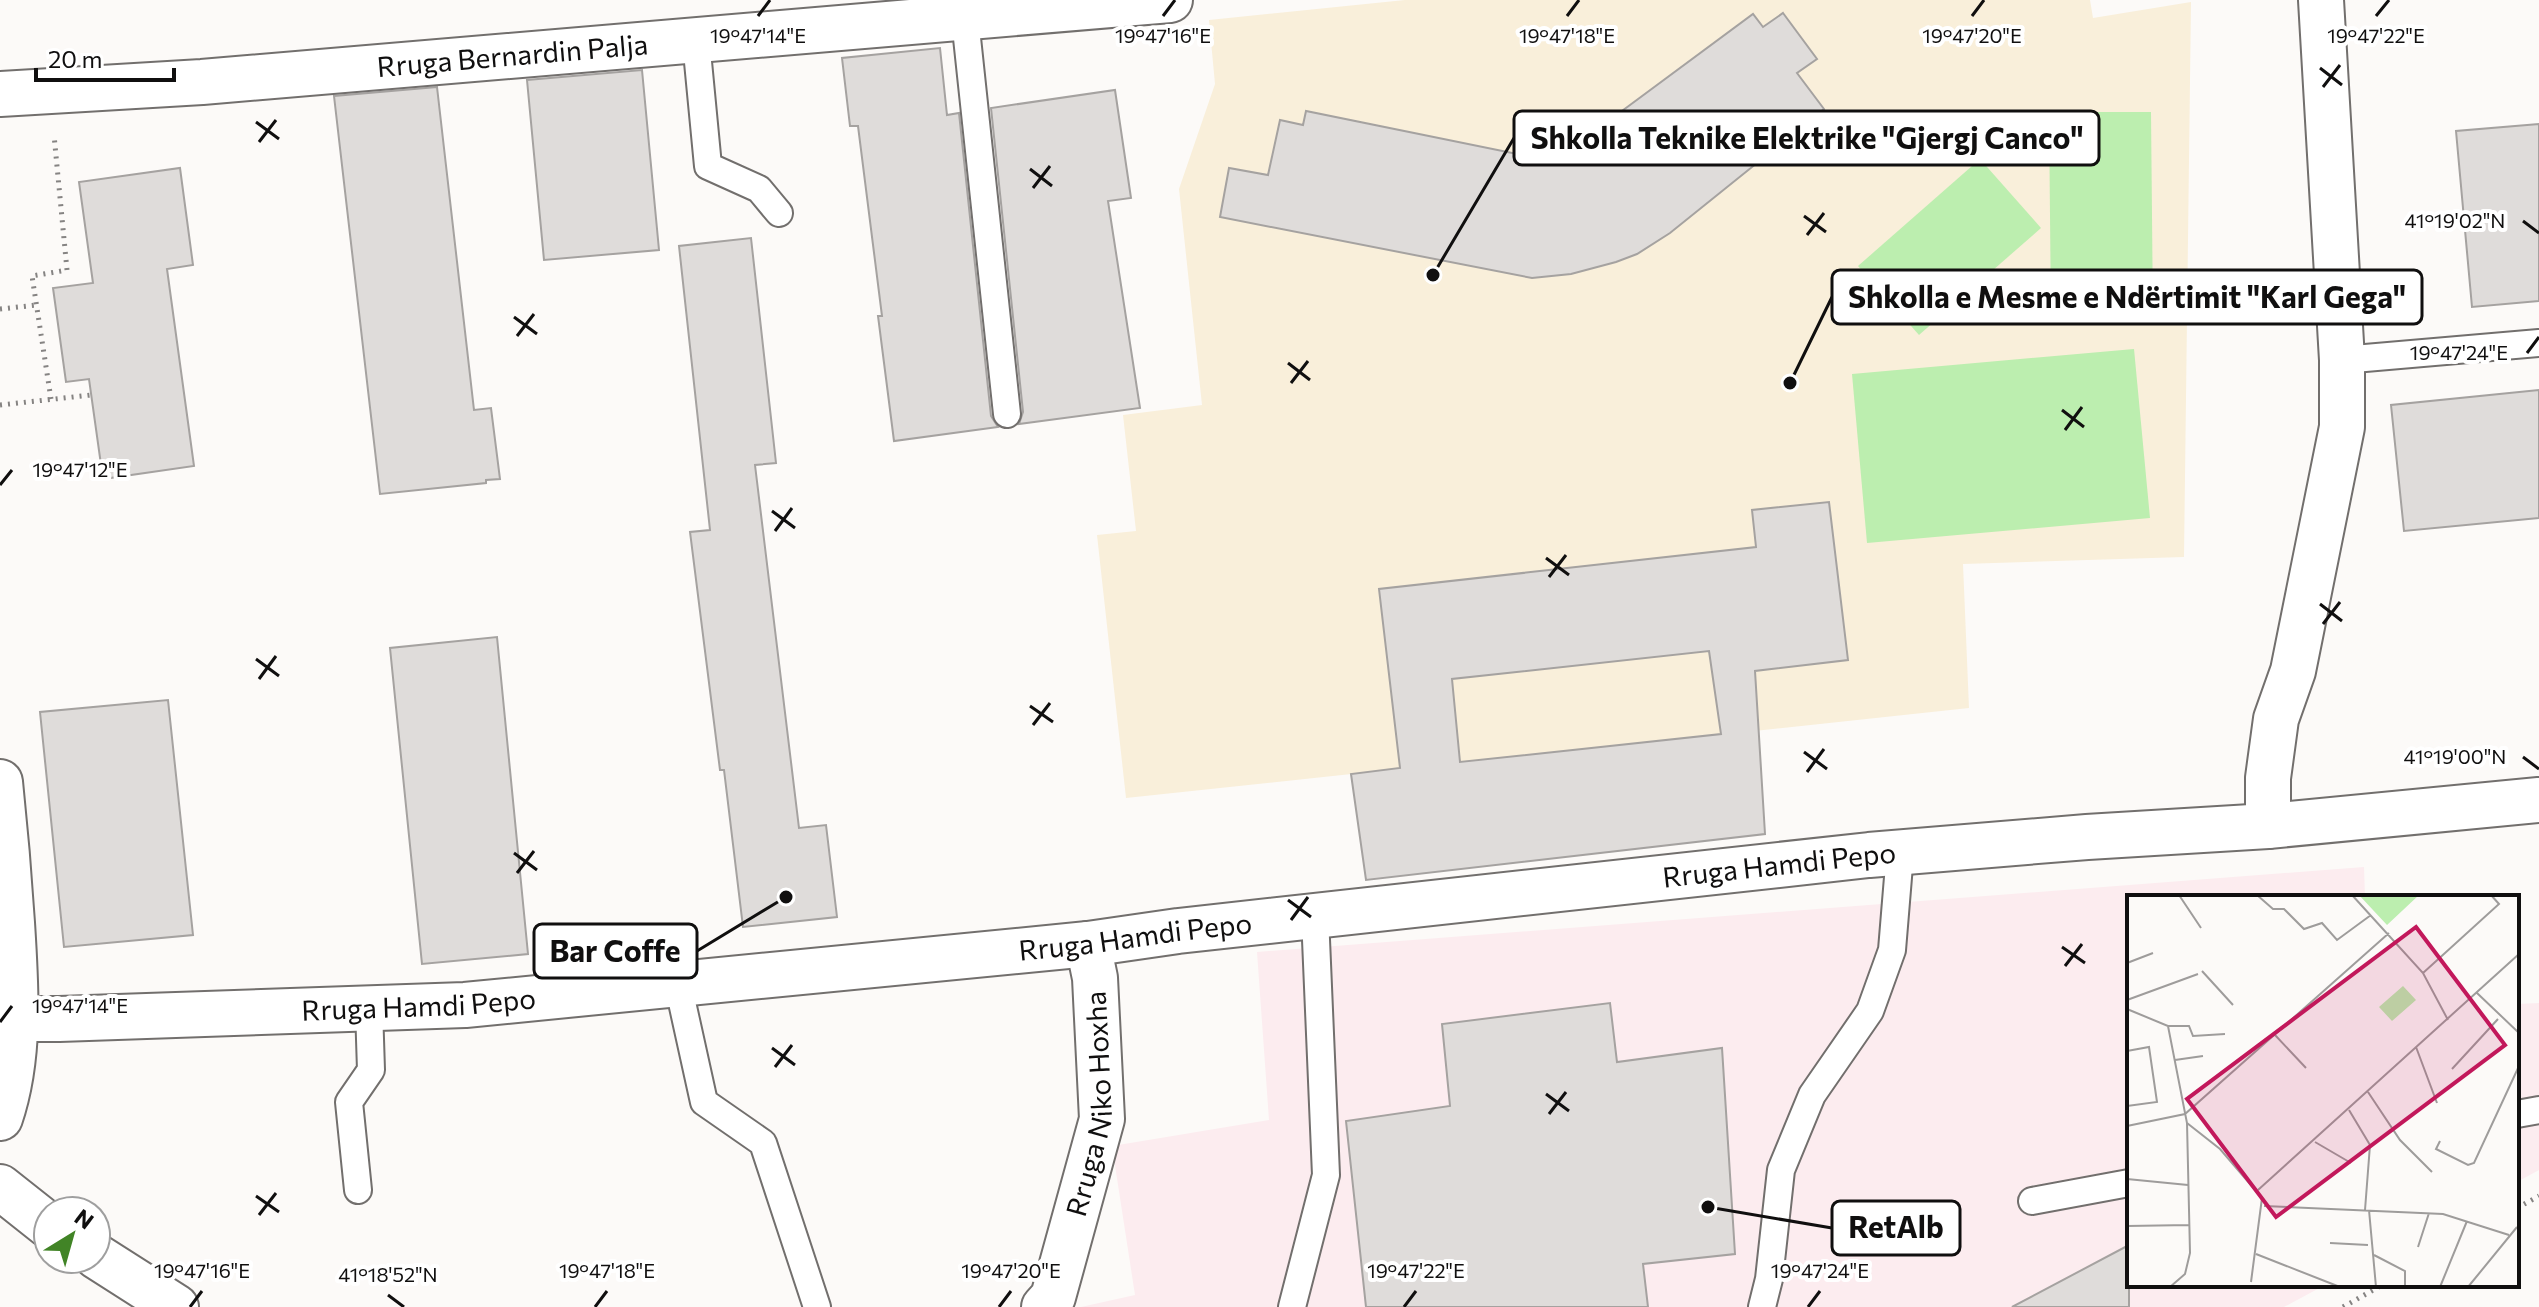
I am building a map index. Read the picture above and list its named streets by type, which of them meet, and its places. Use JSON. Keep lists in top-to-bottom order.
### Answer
{
  "streets": {
    "street": ["Rruga Bernardin Palja", "Rruga Hamdi Pepo", "Rruga Niko Hoxha"]
  },
  "crossings": [
    ["Rruga Hamdi Pepo", "Rruga Niko Hoxha"]
  ],
  "places": [
    "Shkolla Teknike Elektrike \"Gjergj Canco\"",
    "Shkolla e Mesme e Ndërtimit \"Karl Gega\"",
    "Bar Coffe",
    "RetAlb"
  ],
  "scale_bar": "20 m",
  "north": "top right",
  "coordinates": [
    "19°47'14\"E",
    "19°47'16\"E",
    "19°47'18\"E",
    "19°47'20\"E",
    "19°47'22\"E",
    "41°19'02\"N",
    "19°47'24\"E",
    "19°47'12\"E",
    "41°19'00\"N",
    "41°18'52\"N"
  ]
}
